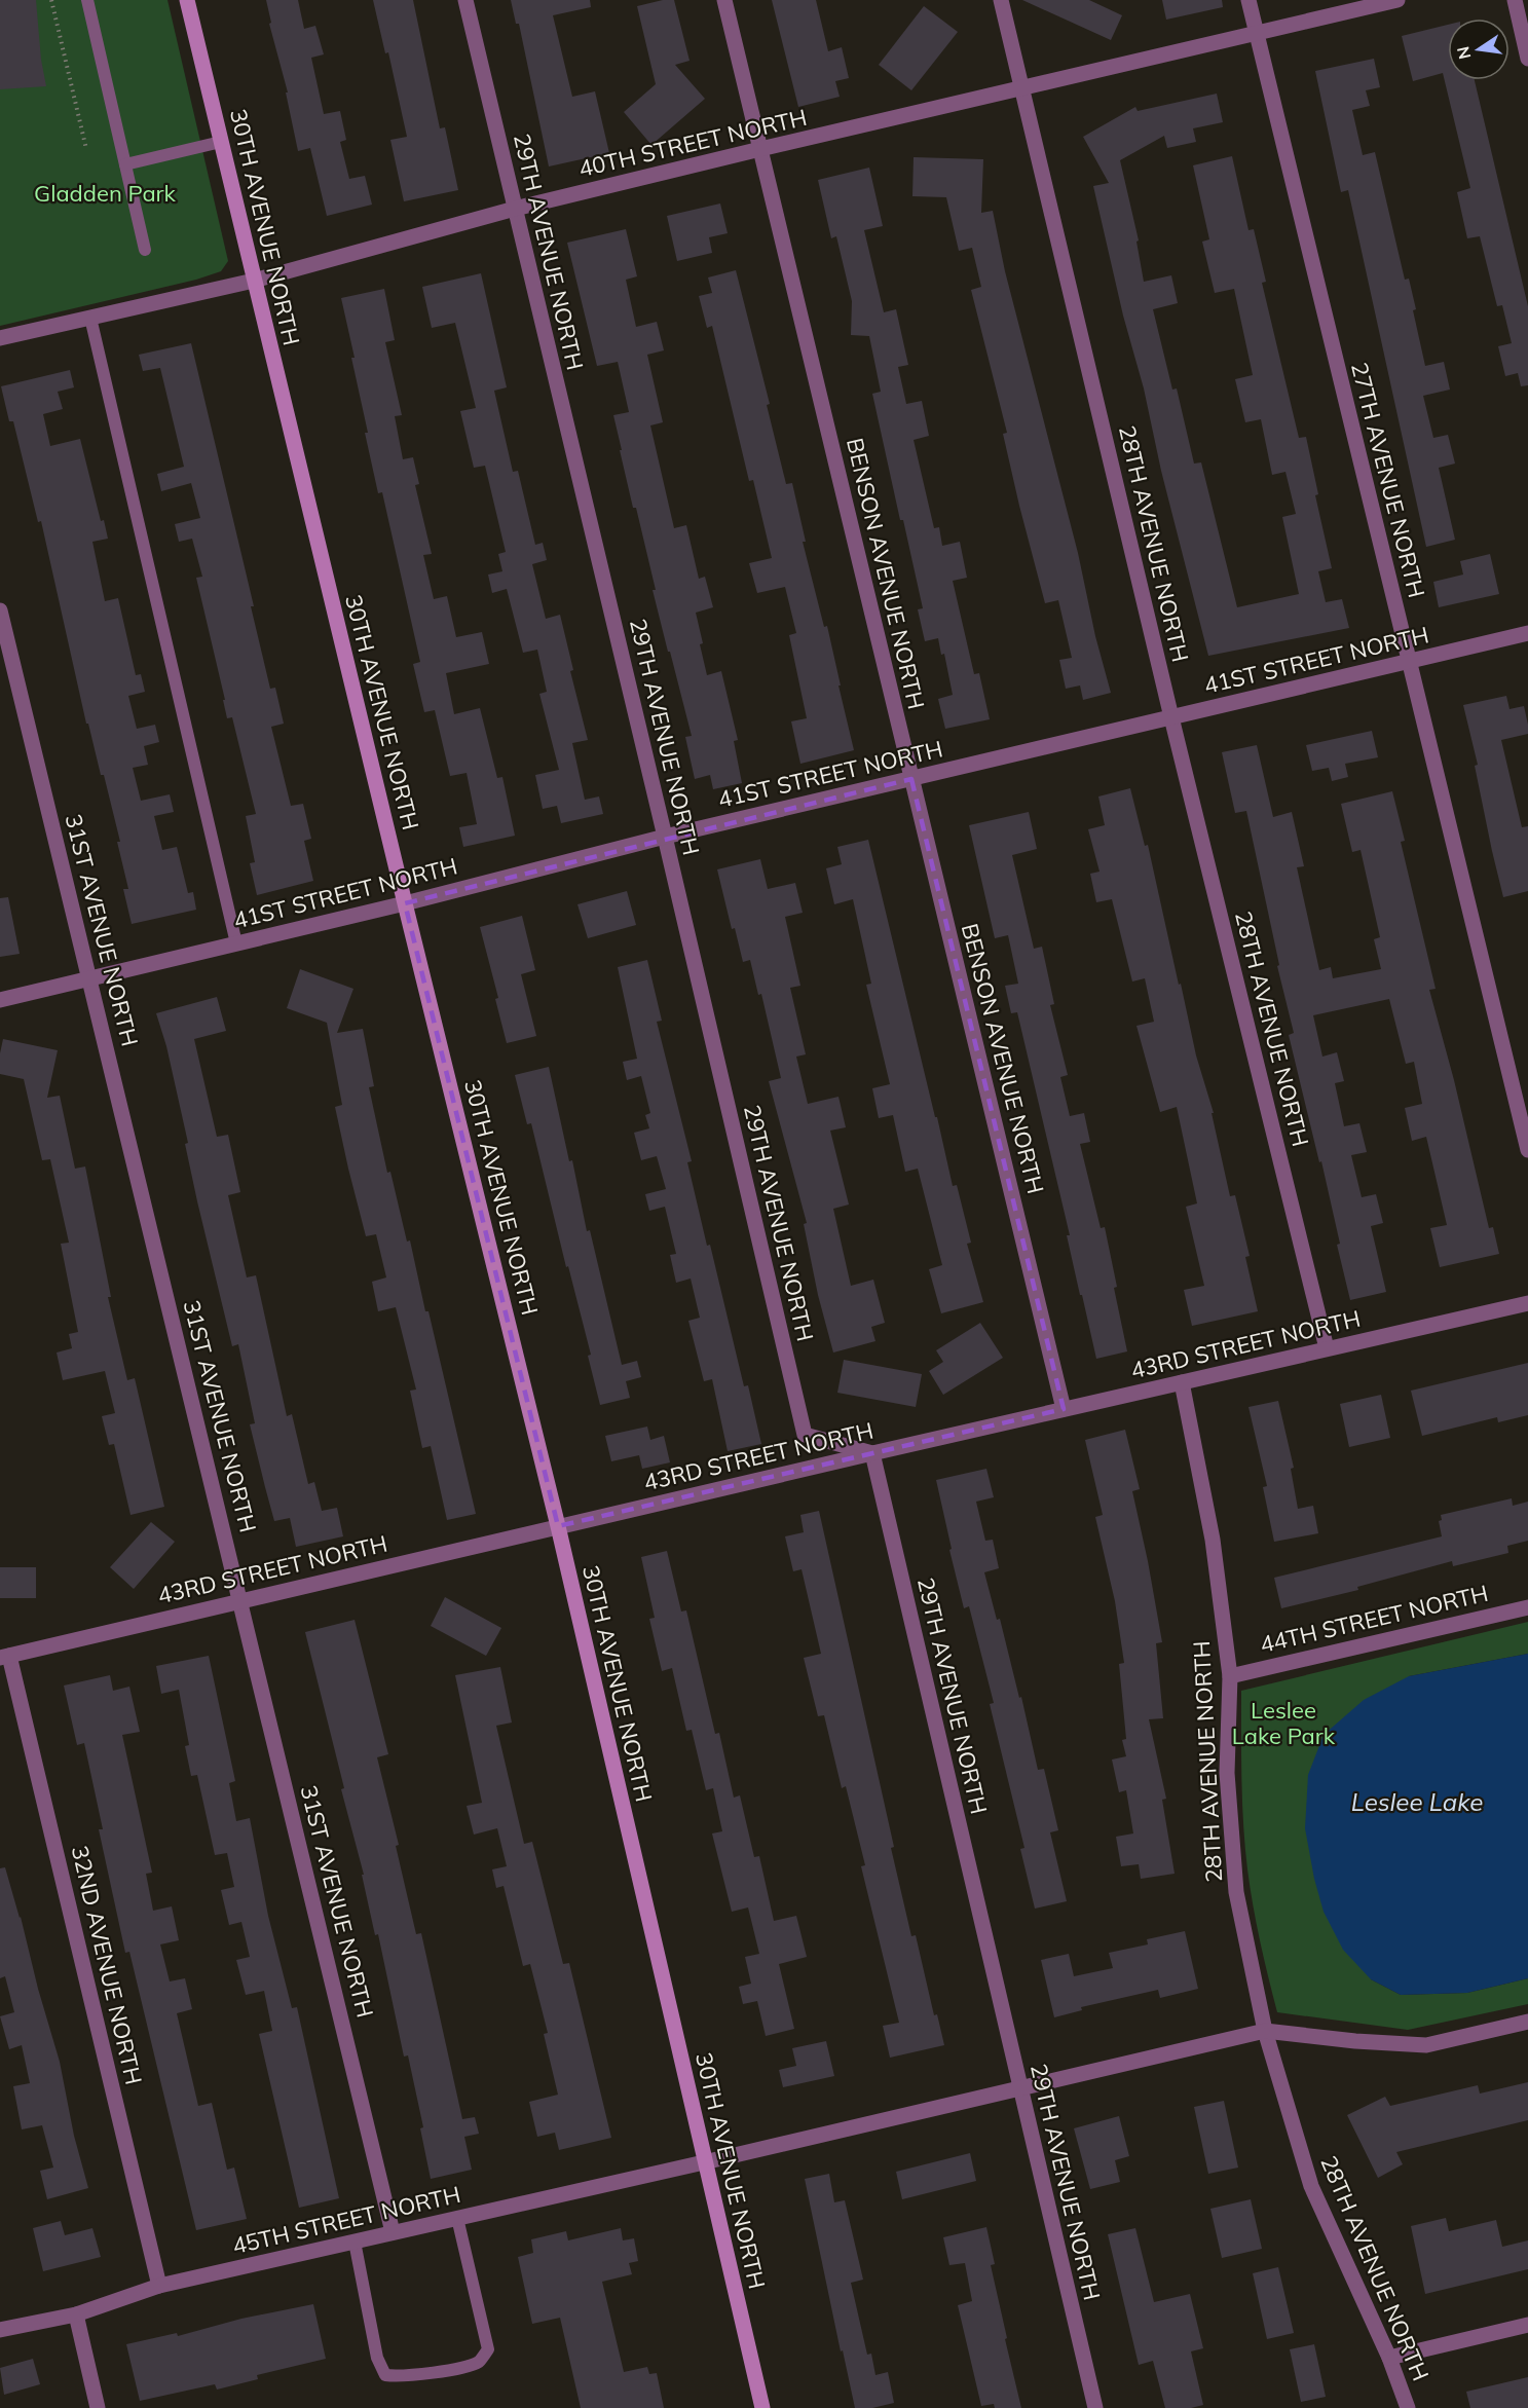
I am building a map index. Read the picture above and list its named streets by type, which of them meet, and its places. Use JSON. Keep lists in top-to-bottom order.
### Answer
{
  "streets": {
    "street": [
      "40TH STREET NORTH",
      "30TH AVENUE NORTH",
      "29TH AVENUE NORTH",
      "27TH AVENUE NORTH",
      "28TH AVENUE NORTH",
      "BENSON AVENUE NORTH",
      "41ST STREET NORTH",
      "31ST AVENUE NORTH",
      "43RD STREET NORTH",
      "44TH STREET NORTH",
      "32ND AVENUE NORTH",
      "45TH STREET NORTH"
    ]
  },
  "crossings": [
    ["40TH STREET NORTH", "30TH AVENUE NORTH"],
    ["40TH STREET NORTH", "29TH AVENUE NORTH"],
    ["40TH STREET NORTH", "27TH AVENUE NORTH"],
    ["40TH STREET NORTH", "28TH AVENUE NORTH"],
    ["40TH STREET NORTH", "BENSON AVENUE NORTH"],
    ["30TH AVENUE NORTH", "41ST STREET NORTH"],
    ["30TH AVENUE NORTH", "43RD STREET NORTH"],
    ["30TH AVENUE NORTH", "45TH STREET NORTH"],
    ["29TH AVENUE NORTH", "41ST STREET NORTH"],
    ["29TH AVENUE NORTH", "43RD STREET NORTH"],
    ["29TH AVENUE NORTH", "45TH STREET NORTH"],
    ["27TH AVENUE NORTH", "41ST STREET NORTH"],
    ["28TH AVENUE NORTH", "41ST STREET NORTH"],
    ["28TH AVENUE NORTH", "43RD STREET NORTH"],
    ["28TH AVENUE NORTH", "44TH STREET NORTH"],
    ["28TH AVENUE NORTH", "45TH STREET NORTH"],
    ["BENSON AVENUE NORTH", "41ST STREET NORTH"],
    ["BENSON AVENUE NORTH", "43RD STREET NORTH"],
    ["41ST STREET NORTH", "31ST AVENUE NORTH"],
    ["31ST AVENUE NORTH", "43RD STREET NORTH"],
    ["31ST AVENUE NORTH", "45TH STREET NORTH"],
    ["43RD STREET NORTH", "32ND AVENUE NORTH"],
    ["32ND AVENUE NORTH", "45TH STREET NORTH"]
  ],
  "water": ["Leslee Lake"],
  "parks": ["Gladden Park", "Leslee Lake Park"],
  "north": "left"
}
